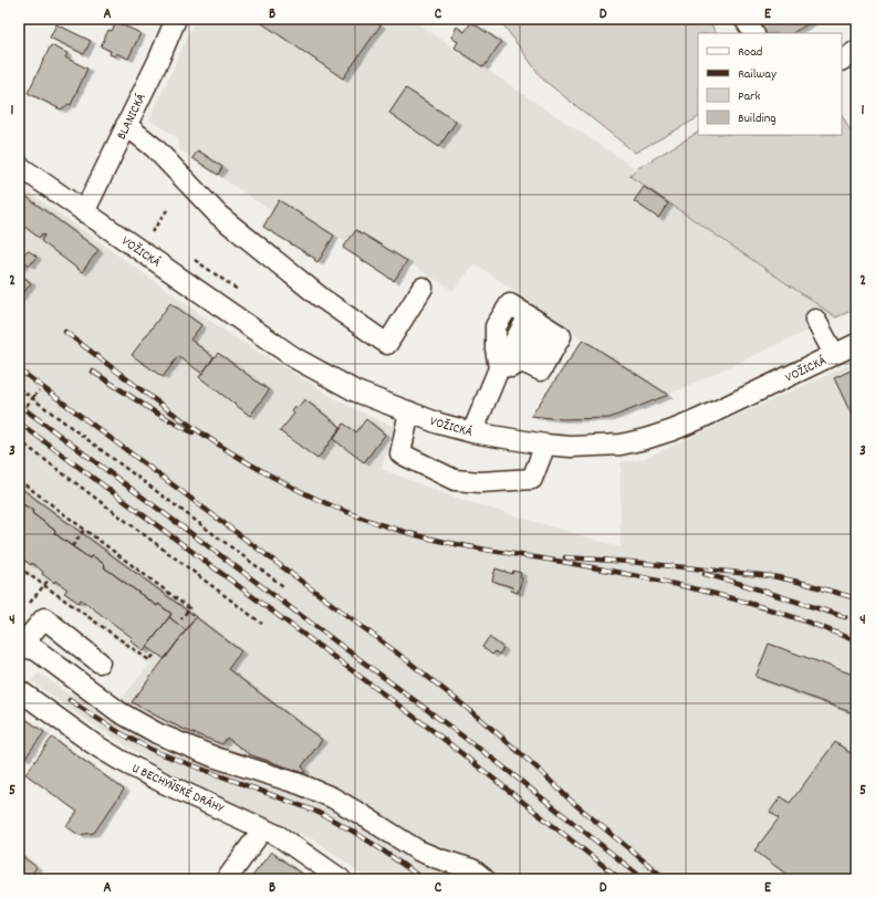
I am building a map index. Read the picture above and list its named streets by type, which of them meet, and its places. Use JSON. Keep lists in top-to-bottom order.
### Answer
{
  "streets": {
    "street": ["BLANICKÁ", "VOŽICKÁ", "U BECHYŇSKÉ DRÁHY"]
  },
  "crossings": [
    ["BLANICKÁ", "VOŽICKÁ"]
  ],
  "legend": [
    "Road",
    "Railway",
    "Park",
    "Building"
  ],
  "grid": {
    "columns": [
      "A",
      "B",
      "C",
      "D",
      "E"
    ],
    "rows": [
      "1",
      "2",
      "3",
      "4",
      "5"
    ]
  }
}
